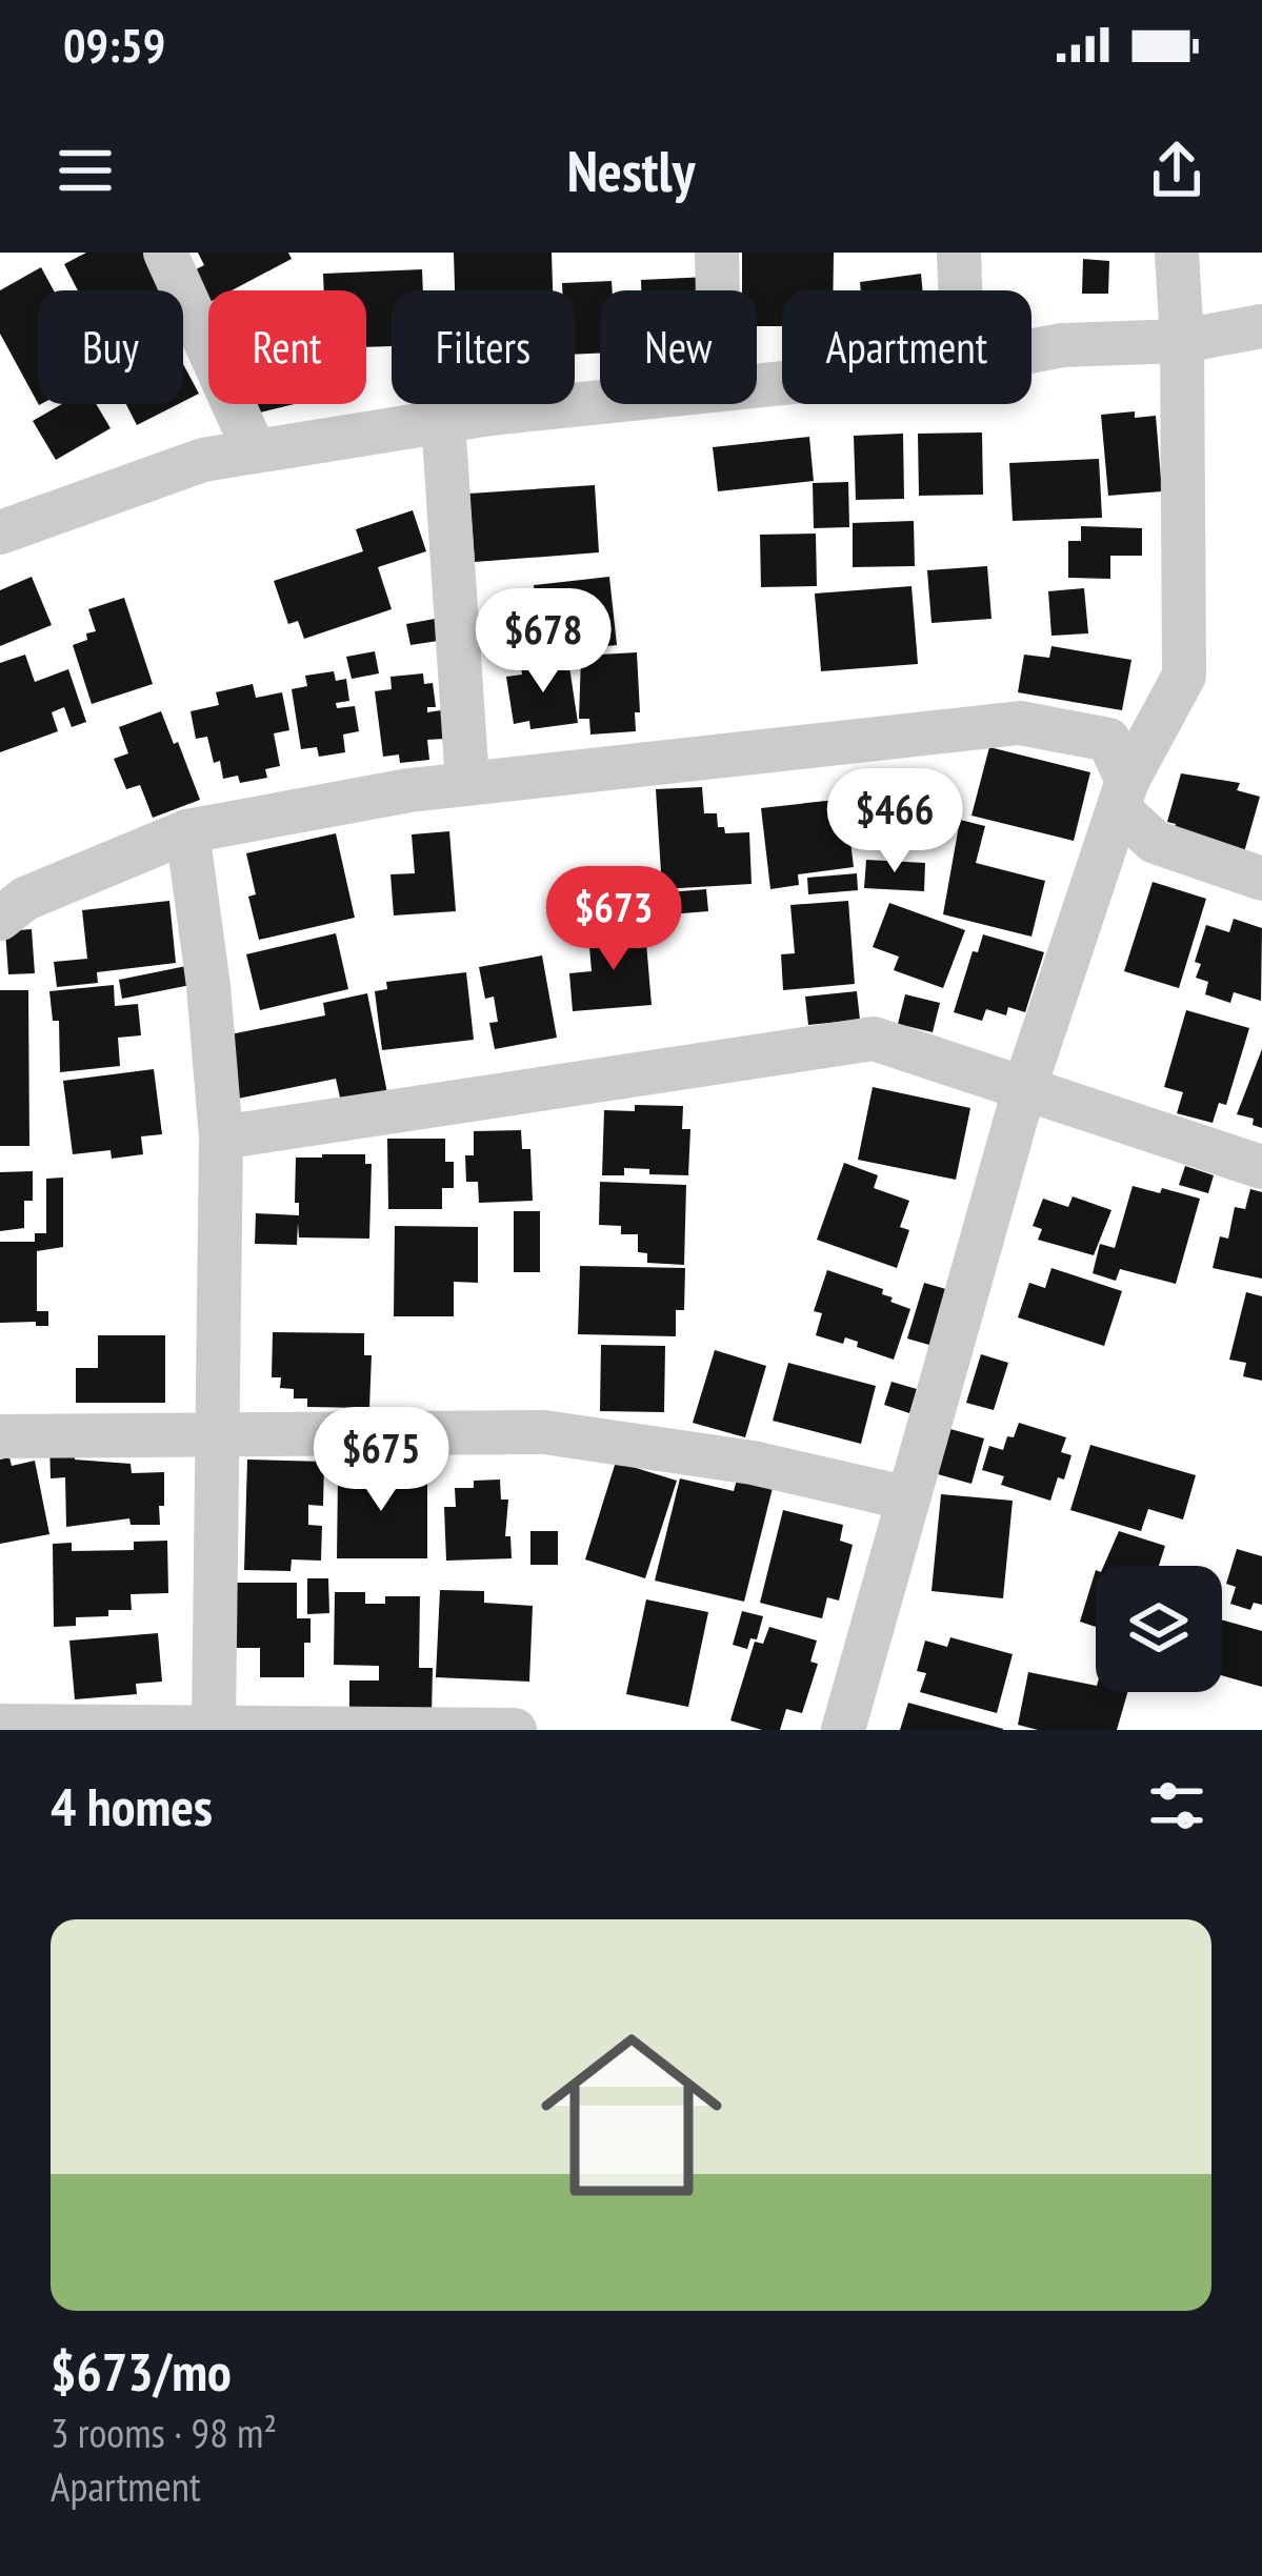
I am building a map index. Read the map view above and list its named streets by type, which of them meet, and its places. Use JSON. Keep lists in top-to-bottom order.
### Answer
{
  "page": {
    "status": "09:59",
    "header": "Nestly",
    "chip": [
      "Buy",
      "Rent",
      "Filters",
      "New",
      "Apartment"
    ],
    "price": [
      "$678",
      "$466",
      "$673",
      "$675"
    ],
    "heading": "4 homes",
    "list": [
      {
        "name": "$673/mo",
        "note": "3 rooms · 98 m² · Apartment"
      }
    ]
  }
}
